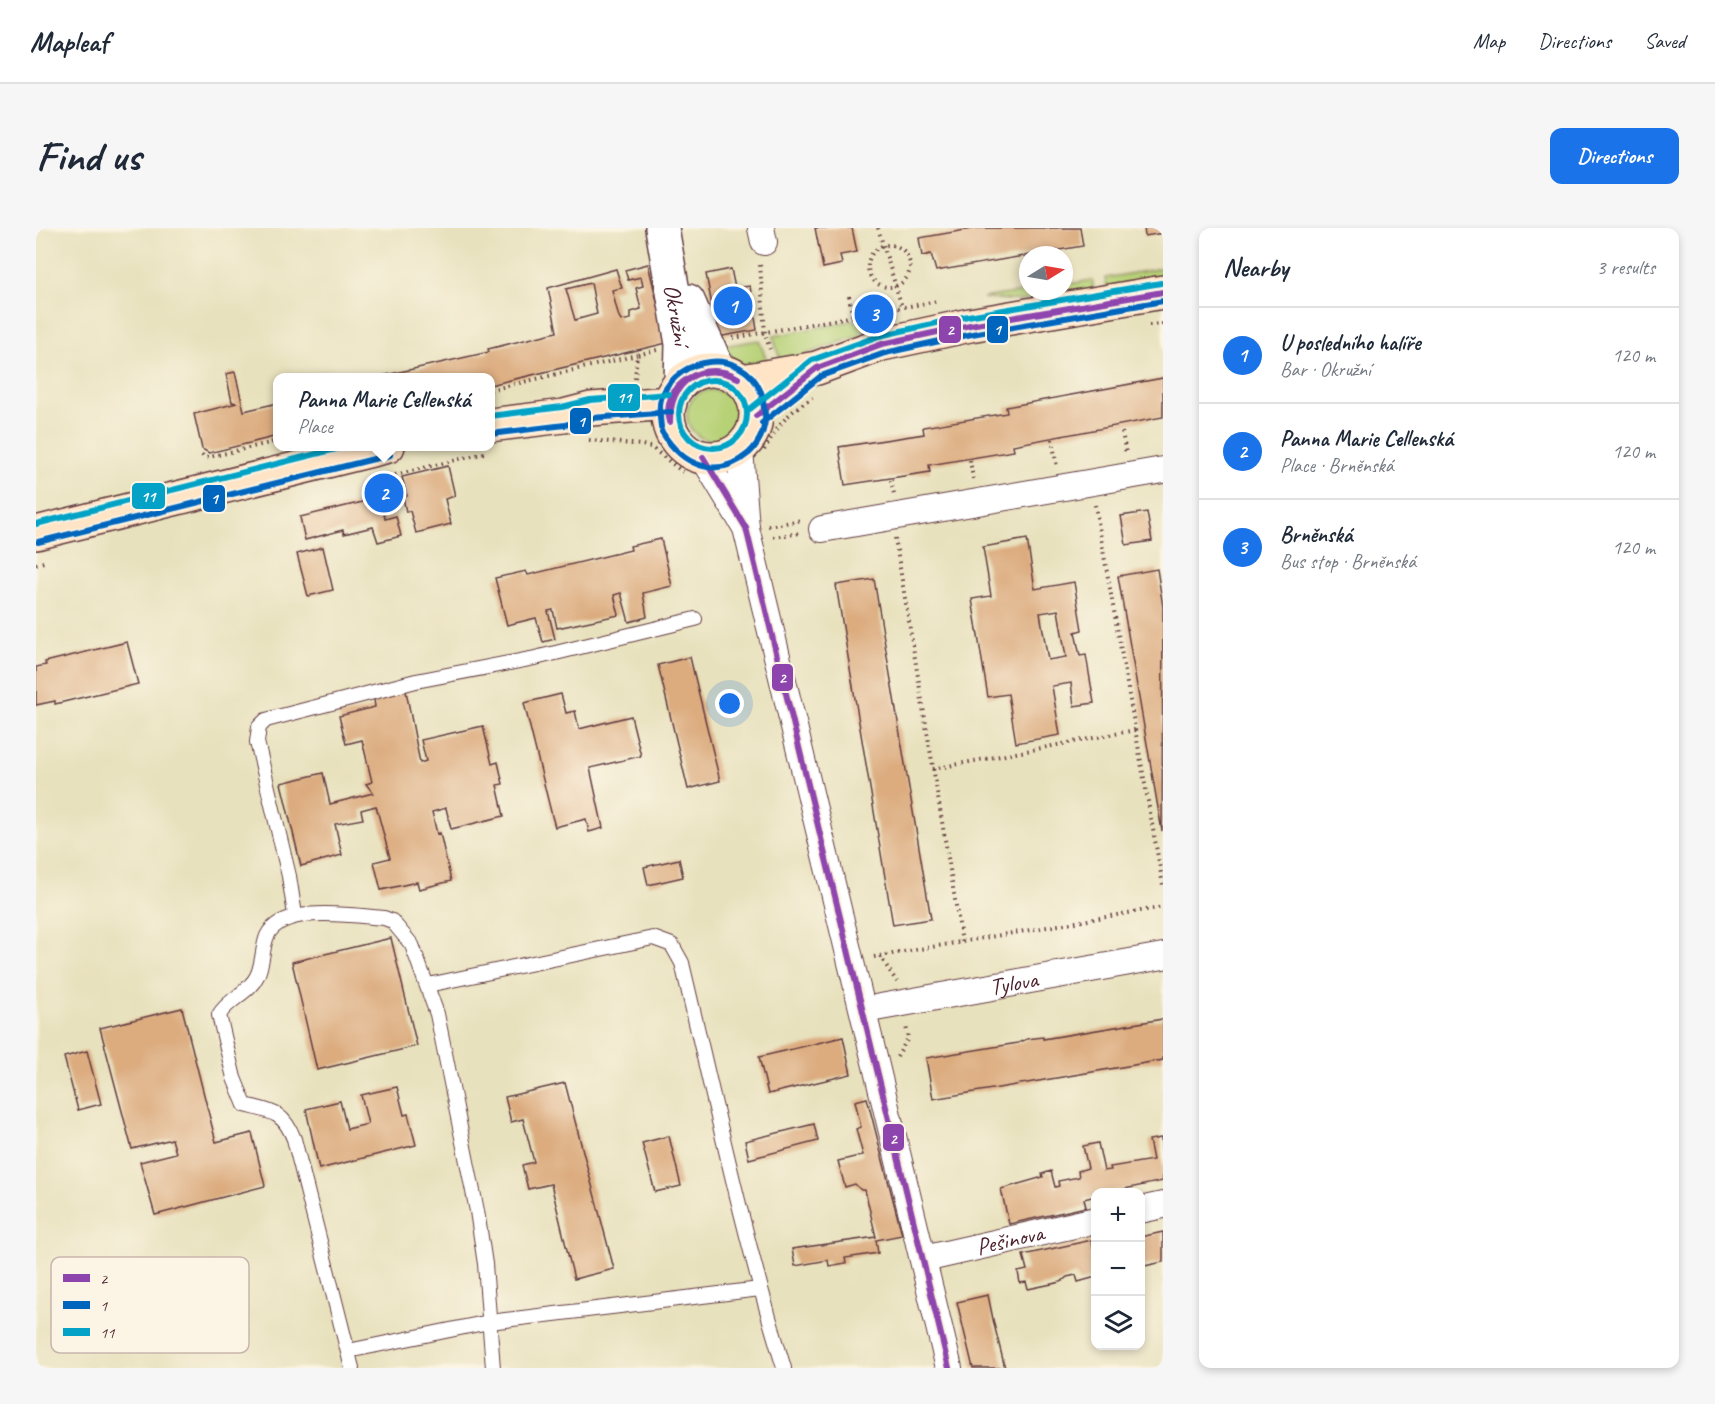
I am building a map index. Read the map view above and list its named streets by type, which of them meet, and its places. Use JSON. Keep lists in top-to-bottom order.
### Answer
{
  "streets": {
    "street": ["Okružní", "Tylova", "Pešinova"]
  },
  "lines": ["transit line 11", "transit line 2", "transit line 1"],
  "legend": ["2", "1", "11"],
  "north": "right",
  "page": {
    "header": "Mapleaf",
    "nav": ["Map", "Directions", "Saved"],
    "buttons": "Directions",
    "title": "Find us",
    "heading": ["Nearby", "3 results"],
    "pins": ["1", "3", "2"],
    "list": [
      {
        "mark": "1",
        "name": "U posledního halíře",
        "note": "Bar · Okružní",
        "value": "120 m"
      },
      {
        "mark": "2",
        "name": "Panna Marie Cellenská",
        "note": "Place · Brněnská",
        "value": "120 m"
      },
      {
        "mark": "3",
        "name": "Brněnská",
        "note": "Bus stop · Brněnská",
        "value": "120 m"
      }
    ],
    "popup": ["Panna Marie Cellenská", "Place"],
    "map_buttons": ["+", "−"]
  }
}
